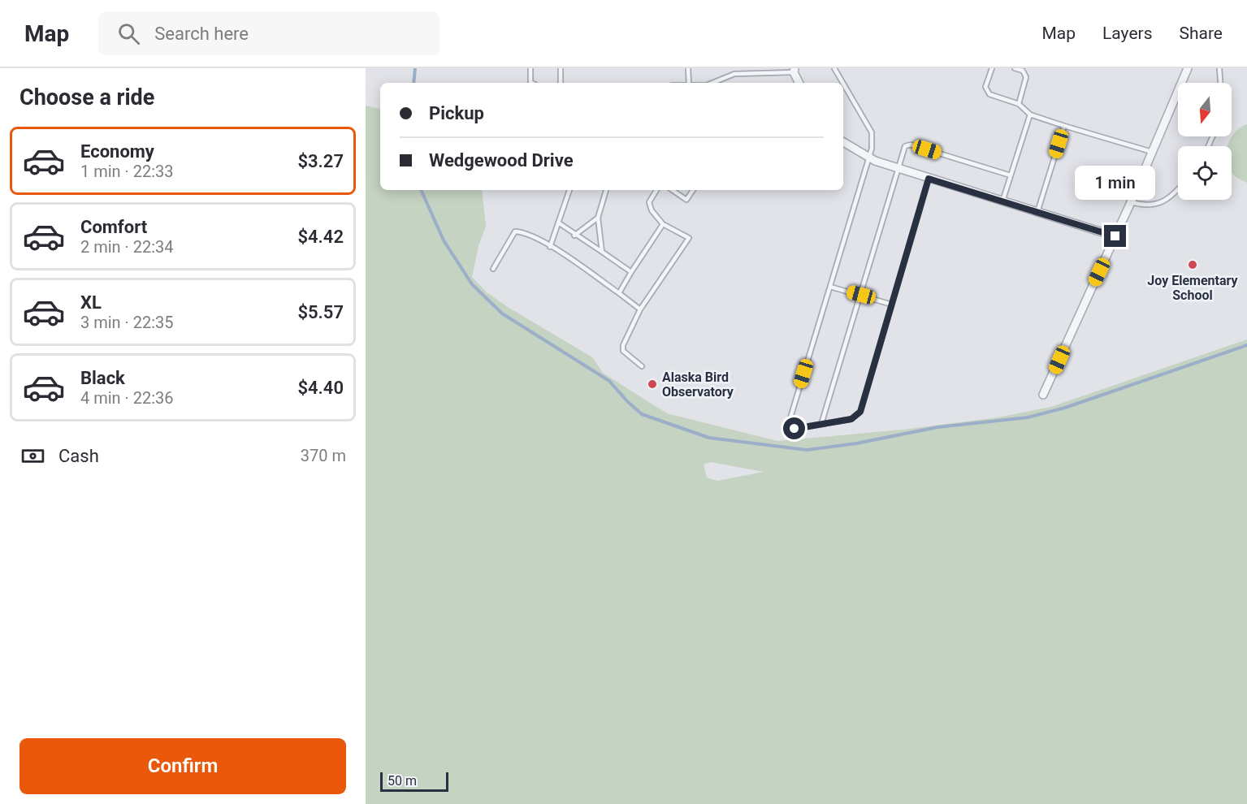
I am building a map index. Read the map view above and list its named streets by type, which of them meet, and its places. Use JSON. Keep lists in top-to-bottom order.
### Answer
{
  "places": ["Joy Elementary School", "Alaska Bird Observatory"],
  "scale_bar": "50 m",
  "north": "bottom",
  "page": {
    "header": "Map",
    "search": "Search here",
    "nav": ["Map", "Layers", "Share"],
    "heading": "Choose a ride",
    "banner": ["Pickup", "Wedgewood Drive"],
    "list": [
      {
        "name": "Economy",
        "note": "1 min · 22:33",
        "value": "$3.27"
      },
      {
        "name": "Comfort",
        "note": "2 min · 22:34",
        "value": "$4.42"
      },
      {
        "name": "XL",
        "note": "3 min · 22:35",
        "value": "$5.57"
      },
      {
        "name": "Black",
        "note": "4 min · 22:36",
        "value": "$4.40"
      }
    ],
    "bubble": "1 min",
    "pay": ["Cash", "370 m"],
    "buttons": "Confirm",
    "scale": "50 m"
  }
}
